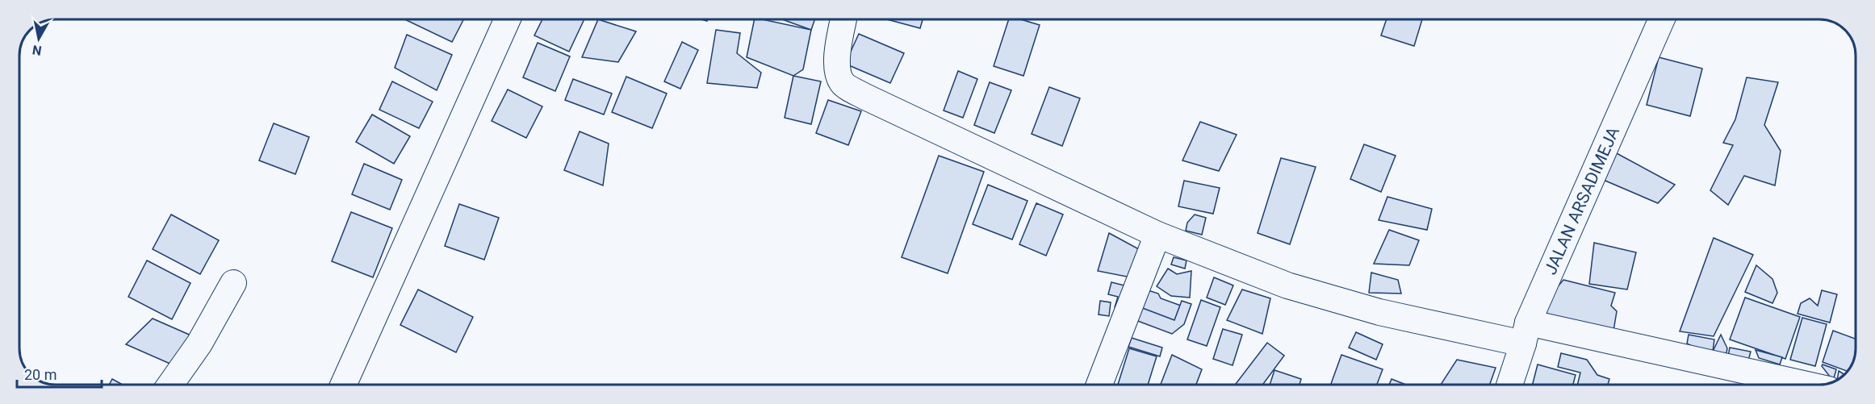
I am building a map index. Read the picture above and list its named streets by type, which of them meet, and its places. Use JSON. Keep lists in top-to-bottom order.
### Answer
{
  "streets": {
    "street": ["JALAN ARSADIMEJA"]
  },
  "scale_bar": "20 m",
  "north": "bottom"
}
